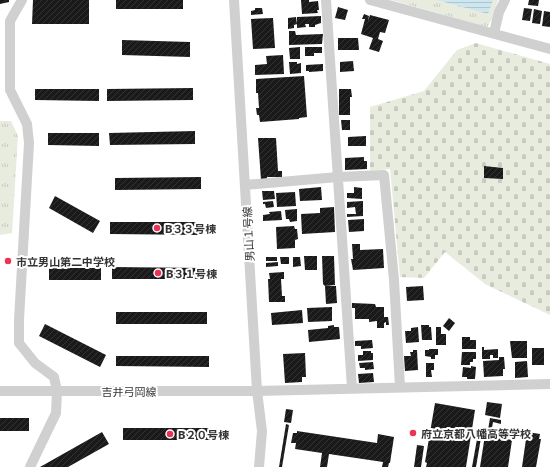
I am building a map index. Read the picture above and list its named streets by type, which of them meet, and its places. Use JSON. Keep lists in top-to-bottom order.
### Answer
{
  "streets": {
    "street": ["男山１号線", "吉井弓岡線"]
  },
  "crossings": [
    ["男山１号線", "吉井弓岡線"]
  ],
  "places": [
    "B３３号棟",
    "市立男山第二中学校",
    "B３１号棟",
    "府立京都八幡高等学校",
    "B２０号棟"
  ]
}
